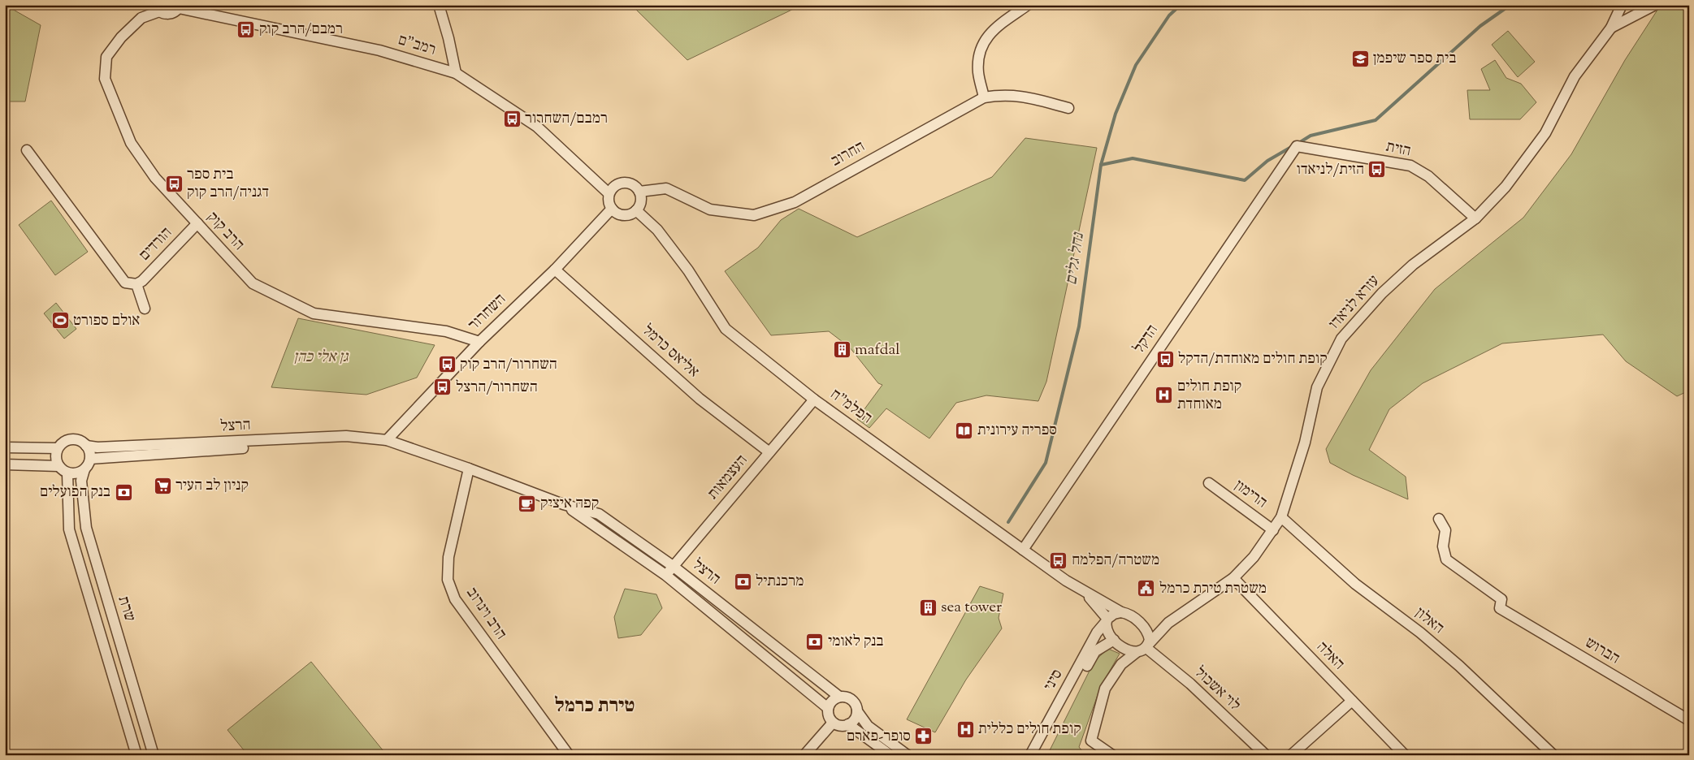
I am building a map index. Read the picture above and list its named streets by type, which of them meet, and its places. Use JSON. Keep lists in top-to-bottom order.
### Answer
{
  "streets": {
    "street": [
      "רמב\"ם",
      "הזית",
      "החרוב",
      "הרב קוק",
      "הורדים",
      "עזרא לניאדו",
      "השחרור",
      "הדקל",
      "אליאס כרמל",
      "הפלמ\"ח",
      "הרצל",
      "העצמאות",
      "הרימון",
      "שרת",
      "הרב וינרוב",
      "האלון",
      "הברוש",
      "האלה",
      "סיני",
      "לוי אשכול"
    ]
  },
  "crossings": [
    ["רמב\"ם", "החרוב"],
    ["רמב\"ם", "הרב קוק"],
    ["רמב\"ם", "השחרור"],
    ["רמב\"ם", "הפלמ\"ח"],
    ["הזית", "עזרא לניאדו"],
    ["הזית", "הדקל"],
    ["החרוב", "השחרור"],
    ["החרוב", "הפלמ\"ח"],
    ["הרב קוק", "הורדים"],
    ["הרב קוק", "השחרור"],
    ["עזרא לניאדו", "הפלמ\"ח"],
    ["עזרא לניאדו", "הרימון"],
    ["עזרא לניאדו", "האלון"],
    ["עזרא לניאדו", "האלה"],
    ["עזרא לניאדו", "סיני"],
    ["עזרא לניאדו", "לוי אשכול"],
    ["השחרור", "אליאס כרמל"],
    ["השחרור", "הפלמ\"ח"],
    ["השחרור", "הרצל"],
    ["הדקל", "הפלמ\"ח"],
    ["אליאס כרמל", "העצמאות"],
    ["הפלמ\"ח", "העצמאות"],
    ["הפלמ\"ח", "סיני"],
    ["הפלמ\"ח", "לוי אשכול"],
    ["הרצל", "העצמאות"],
    ["הרצל", "שרת"],
    ["הרצל", "הרב וינרוב"],
    ["סיני", "לוי אשכול"]
  ],
  "districts": ["טירת כרמל"],
  "water": ["נחל גלים"],
  "parks": ["גן אלי כהן"],
  "places": {
    "bus stop": [
      "רמבם/הרב קוק",
      "רמבם/השחרור",
      "הזית/לניאדו",
      "בית ספר דגניה/הרב קוק",
      "קופת חולים מאוחדת/הדקל",
      "השחרור/הרב קוק",
      "השחרור/הרצל",
      "משטרה/הפלמח"
    ],
    "school or university": ["בית ספר שיפמן"],
    "sports": ["אולם ספורט"],
    "building": ["mafdal", "sea tower"],
    "hospital": ["קופת חולים מאוחדת", "קופת חולים כללית"],
    "library": ["ספריה עירונית"],
    "supermarket": ["קניון לב העיר"],
    "bank": ["בנק הפועלים", "מרכנתיל", "בנק לאומי"],
    "cafe": ["קפה איציק"],
    "public building": ["משטרת טירת כרמל"],
    "pharmacy": ["סופר-פארם"]
  }
}
